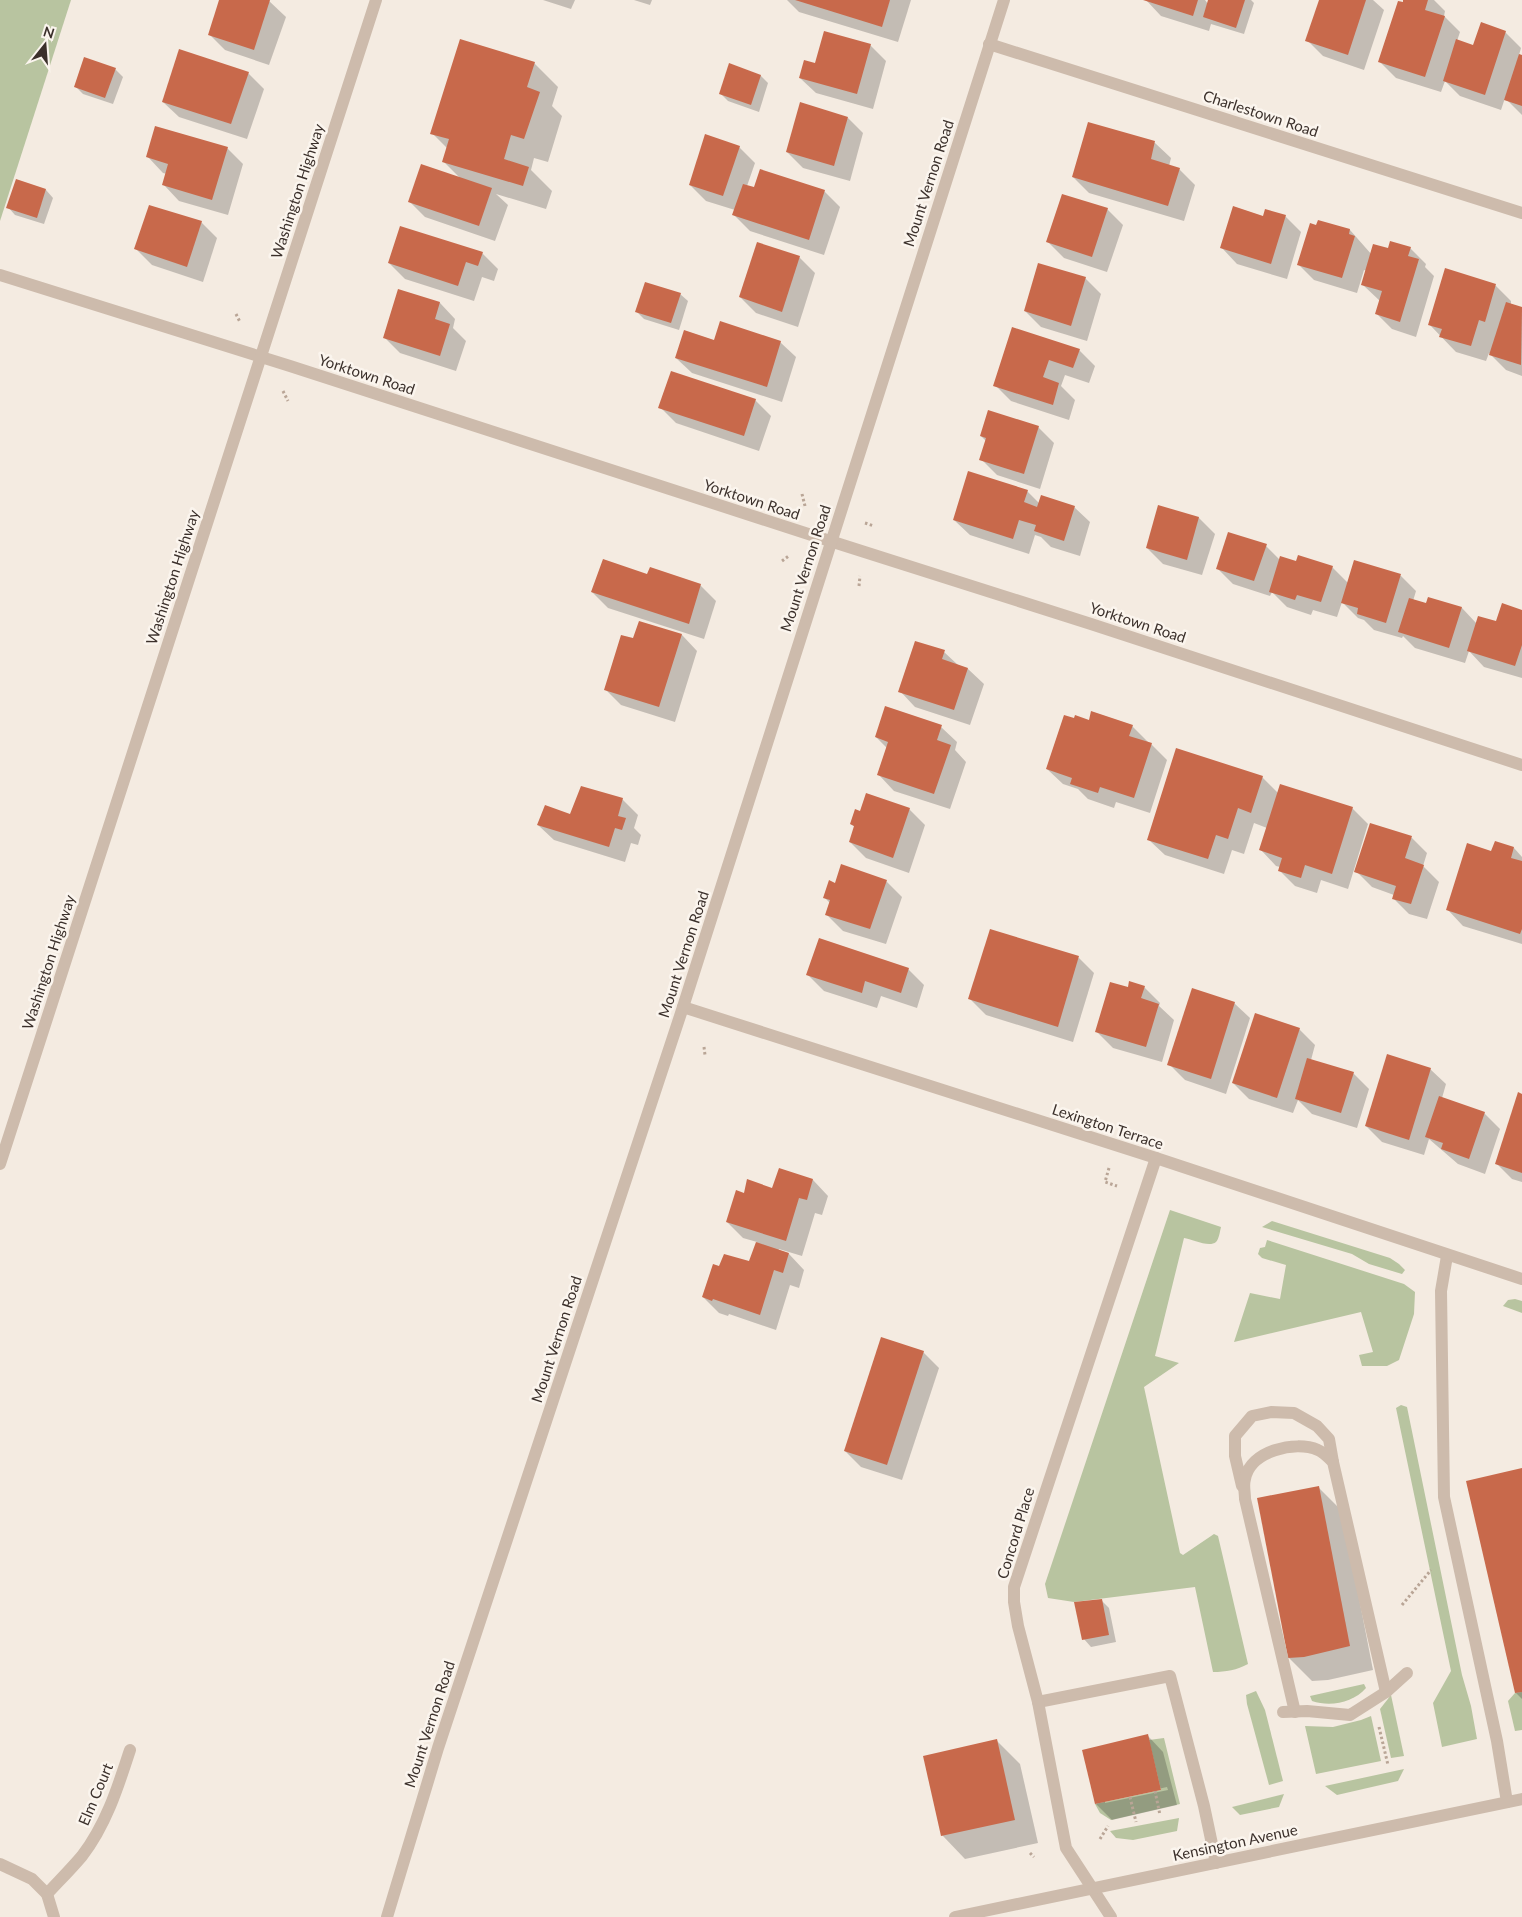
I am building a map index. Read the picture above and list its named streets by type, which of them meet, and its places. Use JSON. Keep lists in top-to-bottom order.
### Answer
{
  "streets": {
    "street": [
      "Charlestown Road",
      "Mount Vernon Road",
      "Washington Highway",
      "Yorktown Road",
      "Lexington Terrace",
      "Concord Place",
      "Elm Court",
      "Kensington Avenue"
    ]
  },
  "crossings": [
    ["Charlestown Road", "Mount Vernon Road"],
    ["Mount Vernon Road", "Yorktown Road"],
    ["Mount Vernon Road", "Lexington Terrace"],
    ["Washington Highway", "Yorktown Road"],
    ["Lexington Terrace", "Concord Place"],
    ["Concord Place", "Kensington Avenue"]
  ],
  "north": "top"
}
